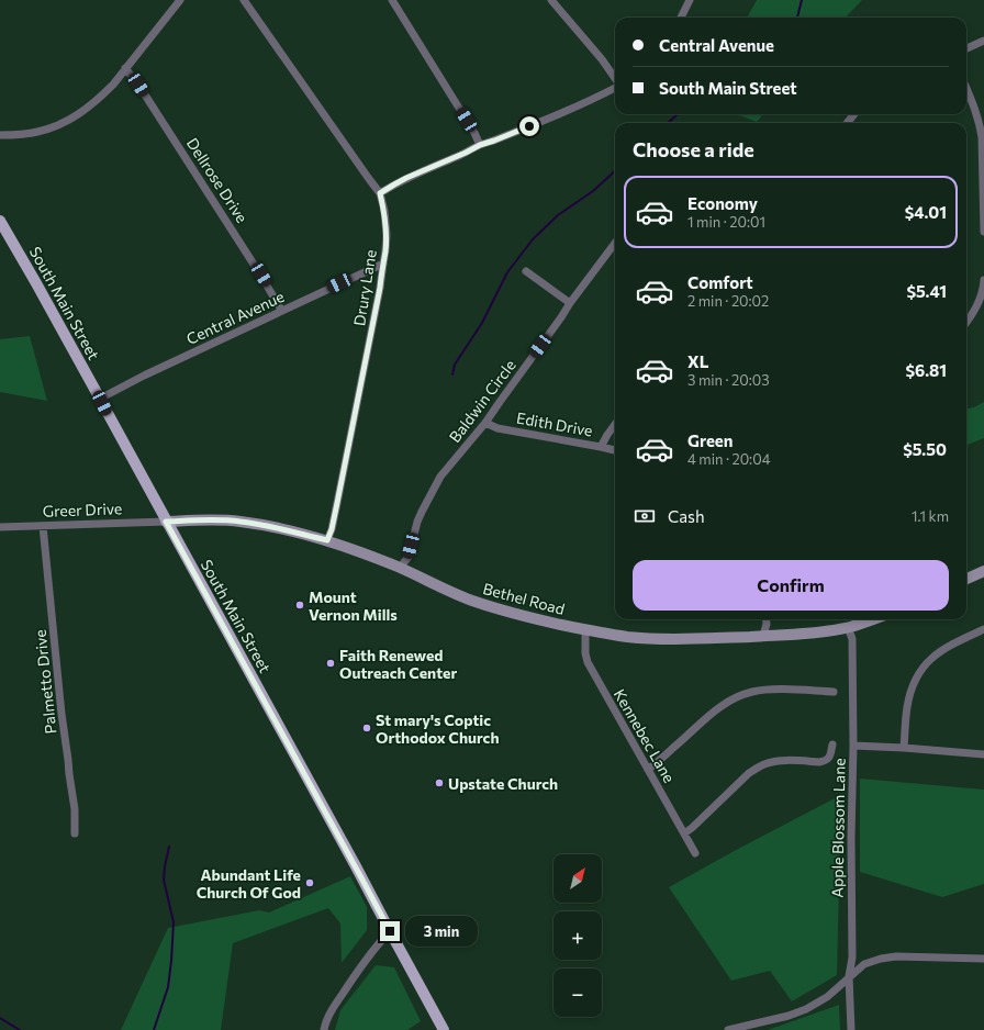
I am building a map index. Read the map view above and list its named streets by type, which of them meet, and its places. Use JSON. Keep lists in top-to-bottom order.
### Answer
{
  "streets": {
    "main road": ["South Main Street"],
    "street": [
      "Dellrose Drive",
      "Drury Lane",
      "Central Avenue",
      "Baldwin Circle",
      "Edith Drive",
      "Greer Drive",
      "Bethel Road",
      "Palmetto Drive",
      "Kennebec Lane",
      "Apple Blossom Lane"
    ]
  },
  "crossings": [
    ["Dellrose Drive", "Central Avenue"],
    ["Drury Lane", "Central Avenue"],
    ["Drury Lane", "Bethel Road"],
    ["South Main Street", "Central Avenue"],
    ["South Main Street", "Greer Drive"],
    ["South Main Street", "Bethel Road"],
    ["Baldwin Circle", "Edith Drive"],
    ["Baldwin Circle", "Bethel Road"],
    ["Greer Drive", "Bethel Road"],
    ["Greer Drive", "Palmetto Drive"],
    ["Bethel Road", "Kennebec Lane"],
    ["Bethel Road", "Apple Blossom Lane"]
  ],
  "places": [
    "Mount Vernon Mills",
    "Faith Renewed Outreach Center",
    "St mary's Coptic Orthodox Church",
    "Upstate Church",
    "Abundant Life Church Of God"
  ],
  "north": "top right",
  "page": {
    "banner": ["Central Avenue", "South Main Street"],
    "heading": "Choose a ride",
    "list": [
      {
        "name": "Economy",
        "note": "1 min · 20:01",
        "value": "$4.01"
      },
      {
        "name": "Comfort",
        "note": "2 min · 20:02",
        "value": "$5.41"
      },
      {
        "name": "XL",
        "note": "3 min · 20:03",
        "value": "$6.81"
      },
      {
        "name": "Green",
        "note": "4 min · 20:04",
        "value": "$5.50"
      }
    ],
    "pay": ["Cash", "1.1 km"],
    "buttons": "Confirm",
    "map_buttons": ["+", "−"],
    "bubble": "3 min"
  }
}
